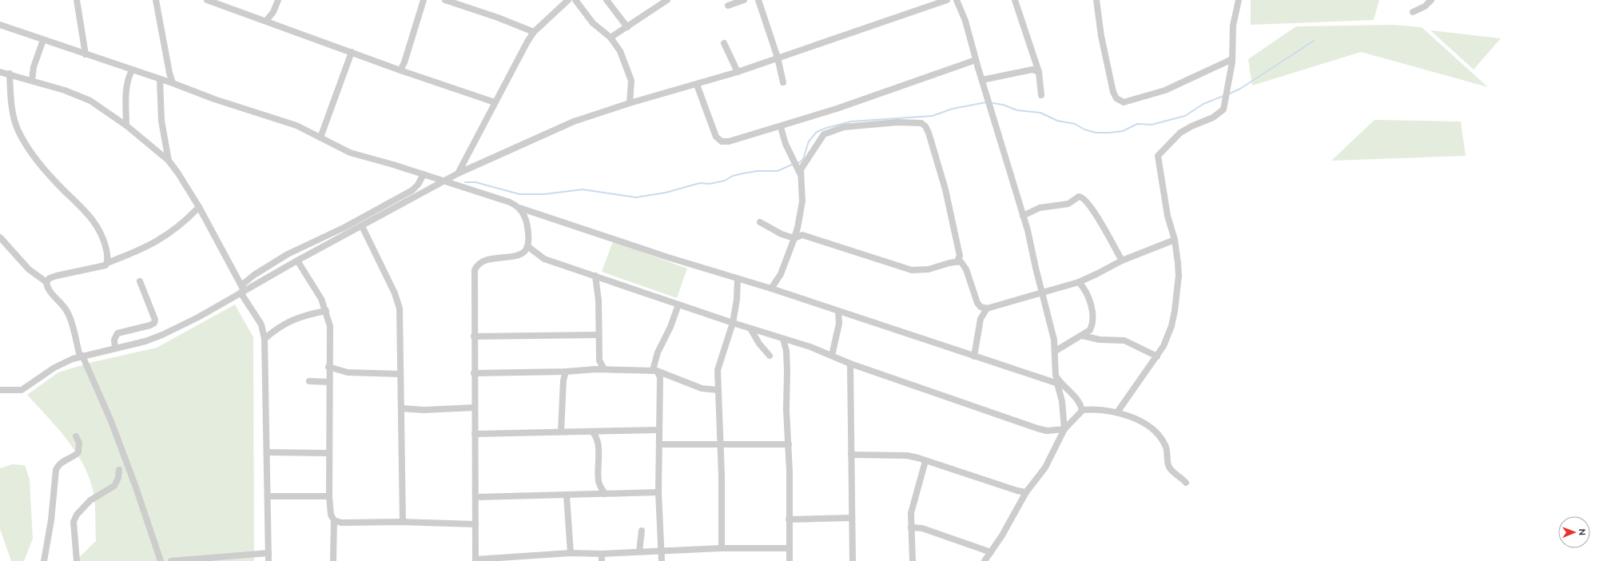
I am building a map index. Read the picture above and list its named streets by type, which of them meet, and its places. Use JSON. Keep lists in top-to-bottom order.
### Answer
{
  "north": "right"
}
